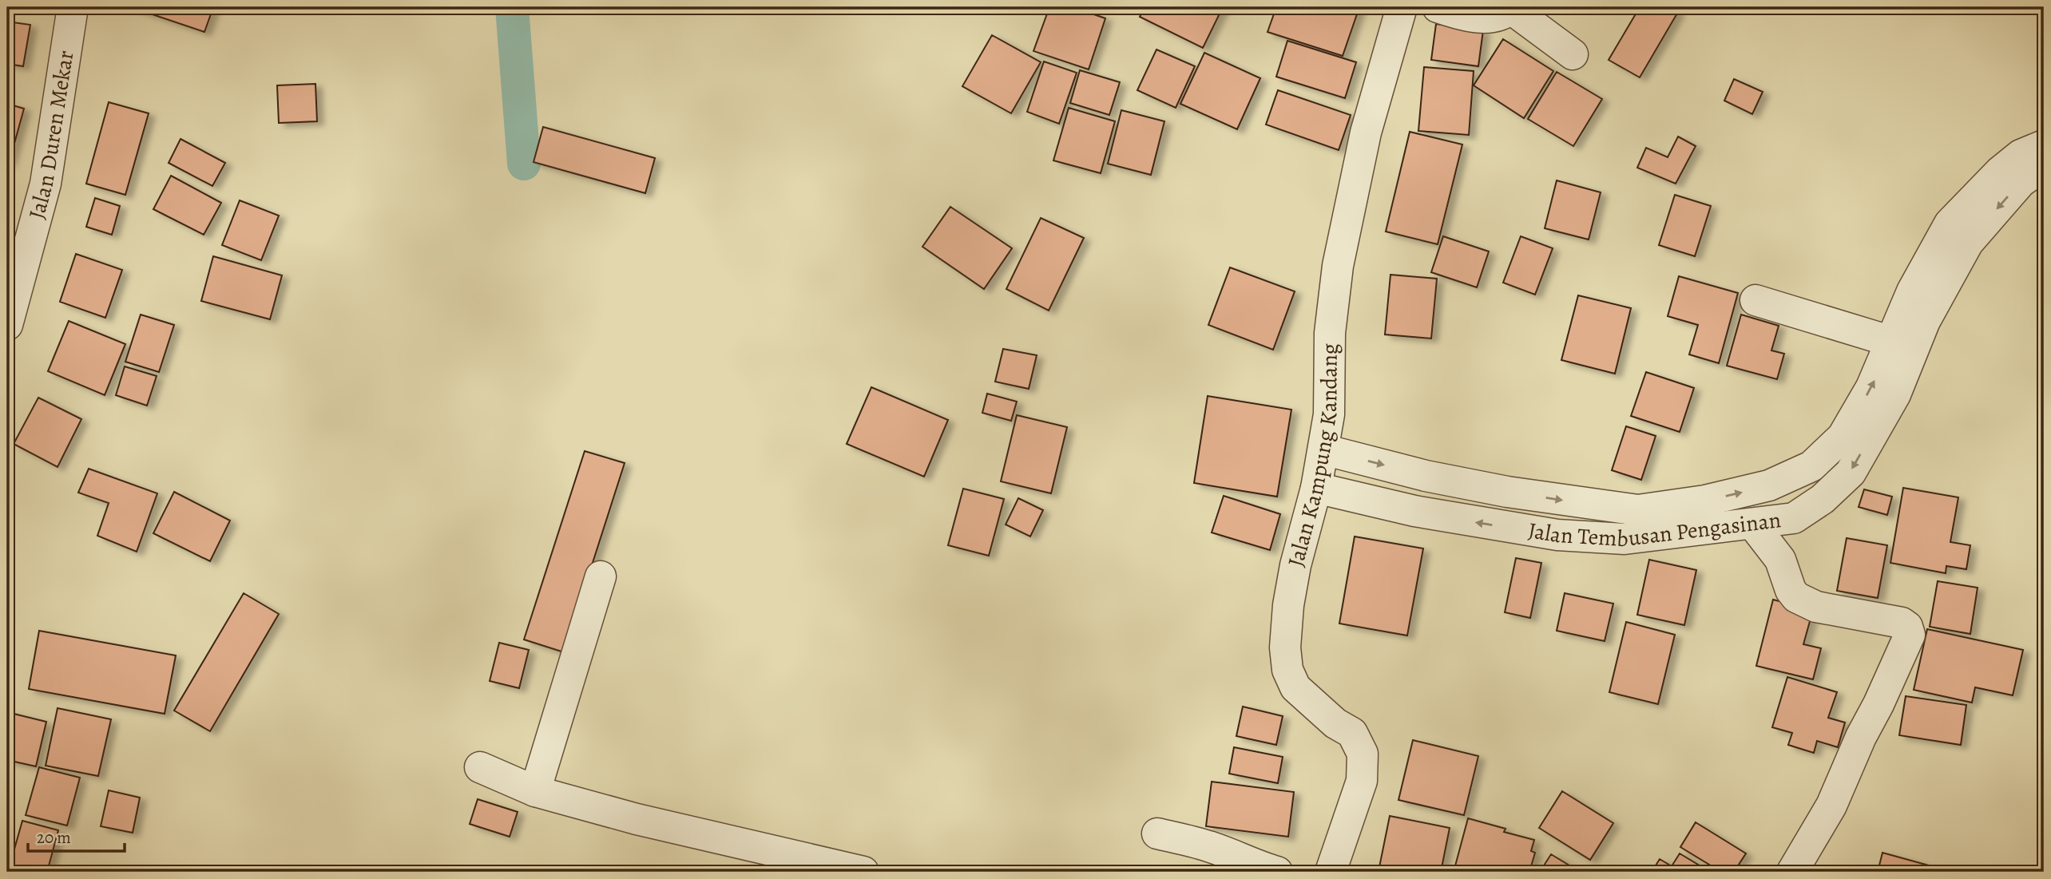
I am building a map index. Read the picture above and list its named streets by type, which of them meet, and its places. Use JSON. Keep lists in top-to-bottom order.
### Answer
{
  "streets": {
    "street": ["Jalan Duren Mekar", "Jalan Kampung Kandang", "Jalan Tembusan Pengasinan"]
  },
  "crossings": [
    ["Jalan Kampung Kandang", "Jalan Tembusan Pengasinan"]
  ],
  "scale_bar": "20 m"
}
